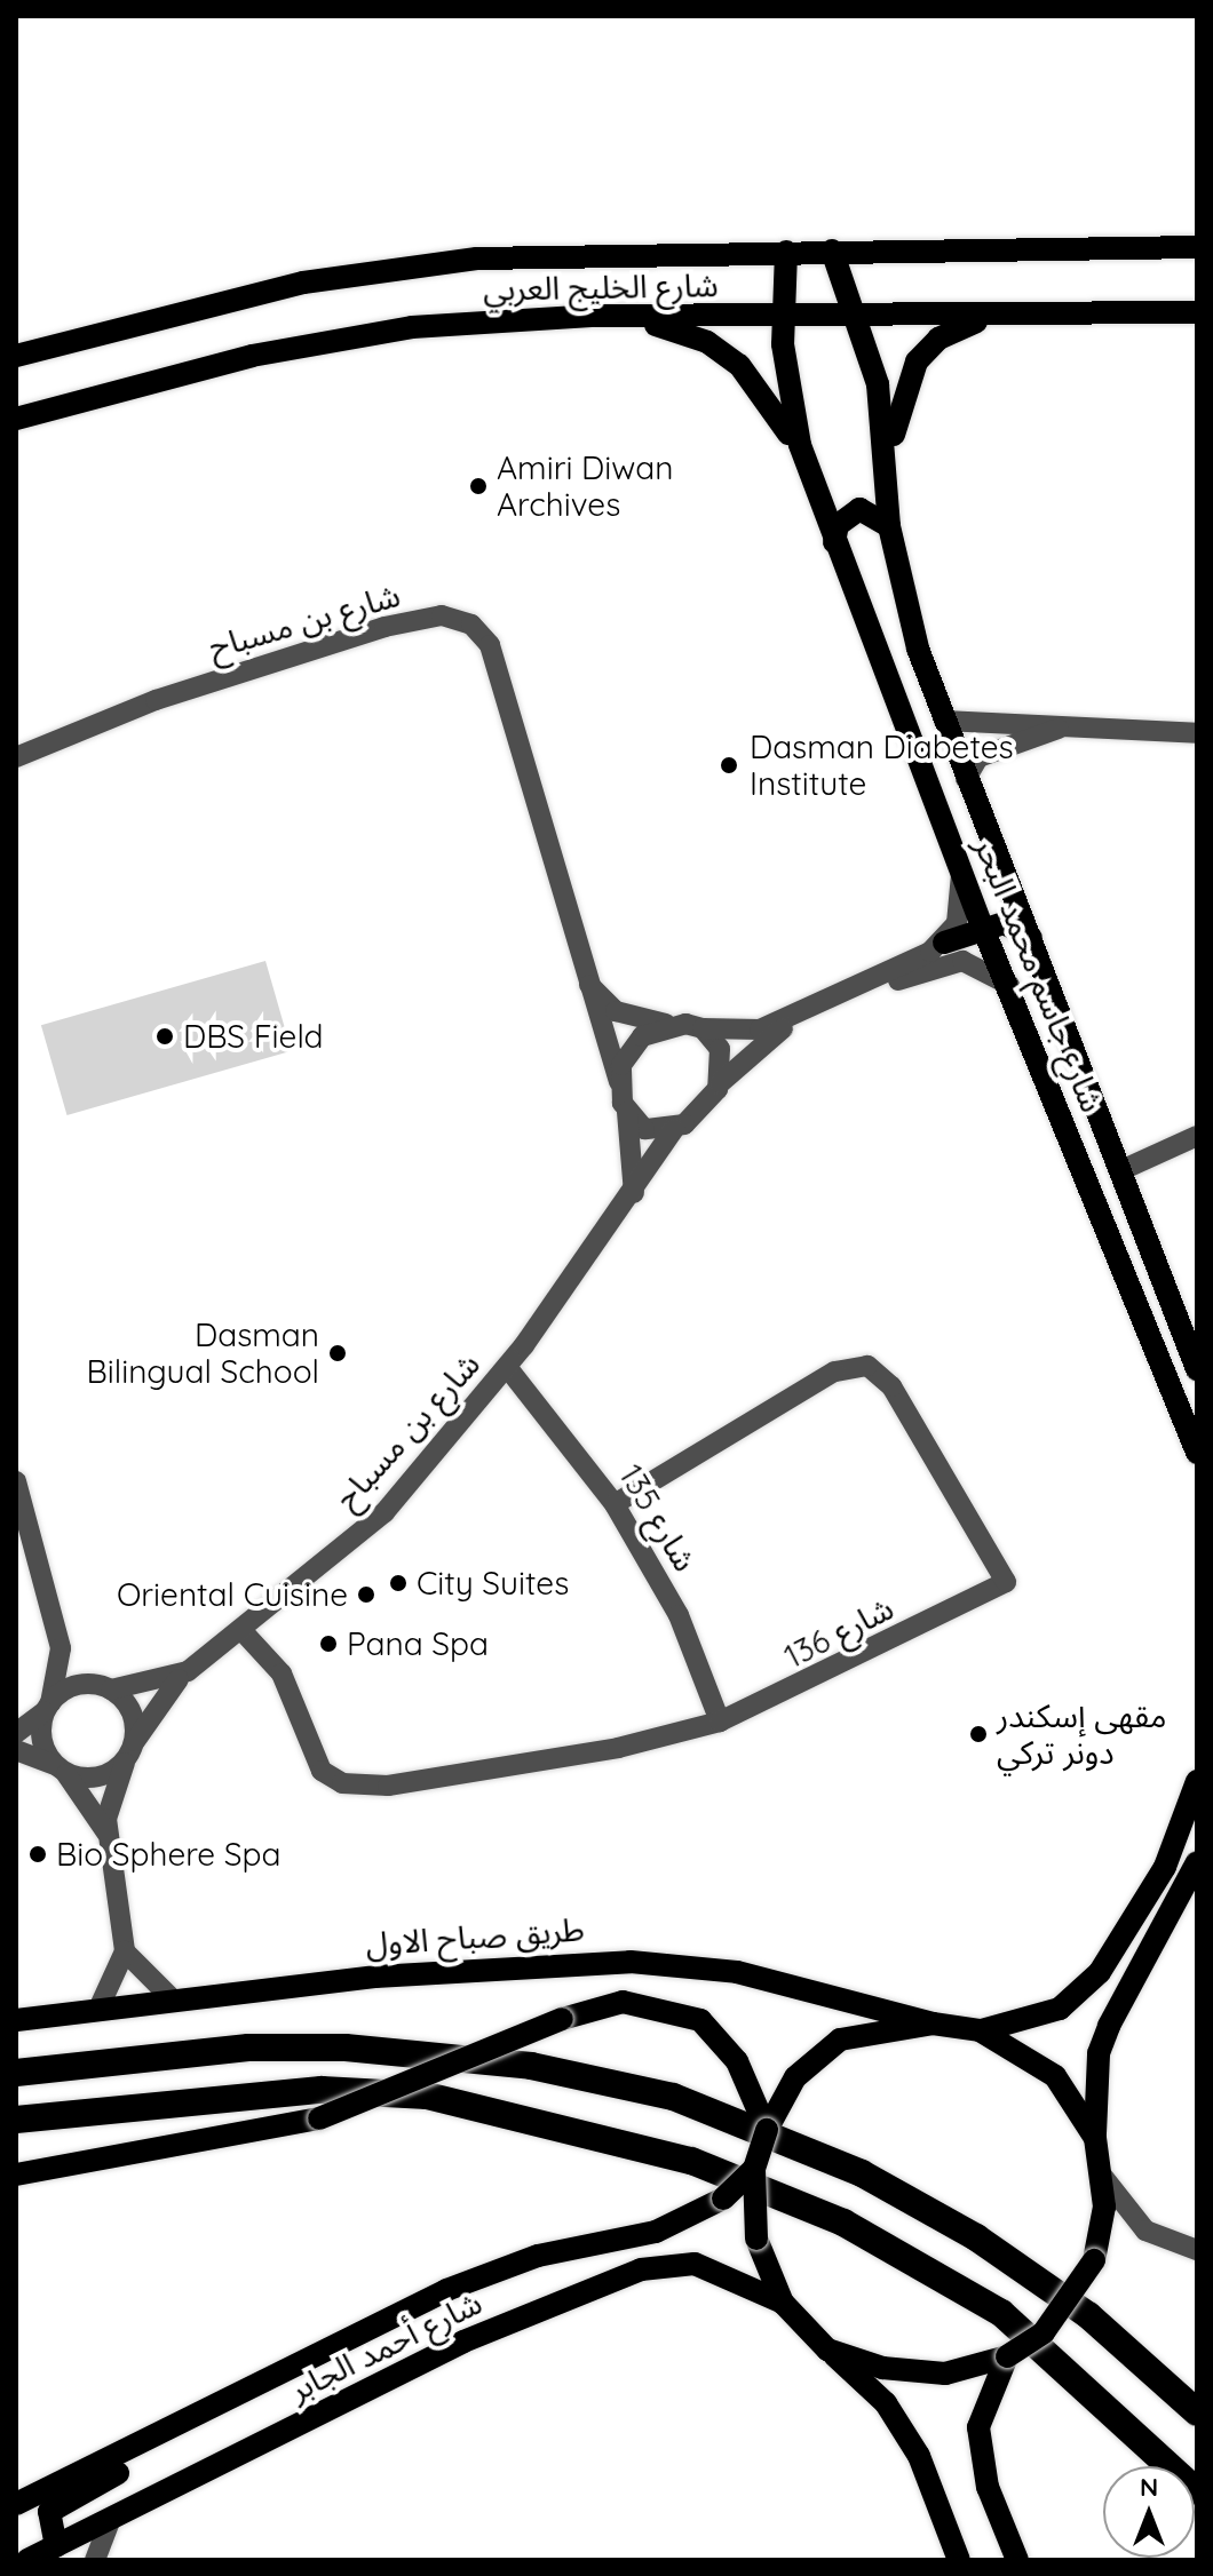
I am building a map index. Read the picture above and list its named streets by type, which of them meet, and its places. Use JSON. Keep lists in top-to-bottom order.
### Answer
{
  "streets": {
    "main road": [
      "شارع الخليج العربي",
      "شارع جاسم محمد البحر",
      "طريق صباح الاول",
      "شارع أحمد الجابر"
    ],
    "street": ["شارع بن مسباح", "شارع 135", "شارع 136"]
  },
  "crossings": [
    ["شارع الخليج العربي", "شارع جاسم محمد البحر"],
    ["شارع بن مسباح", "شارع 135"],
    ["شارع بن مسباح", "شارع 136"],
    ["شارع 135", "شارع 136"]
  ],
  "places": [
    "Amiri Diwan Archives",
    "Dasman Diabetes Institute",
    "DBS Field",
    "Dasman Bilingual School",
    "City Suites",
    "Oriental Cuisine",
    "Pana Spa",
    "مقهى إسكندر دونر تركي",
    "Bio Sphere Spa"
  ],
  "north": "top"
}
